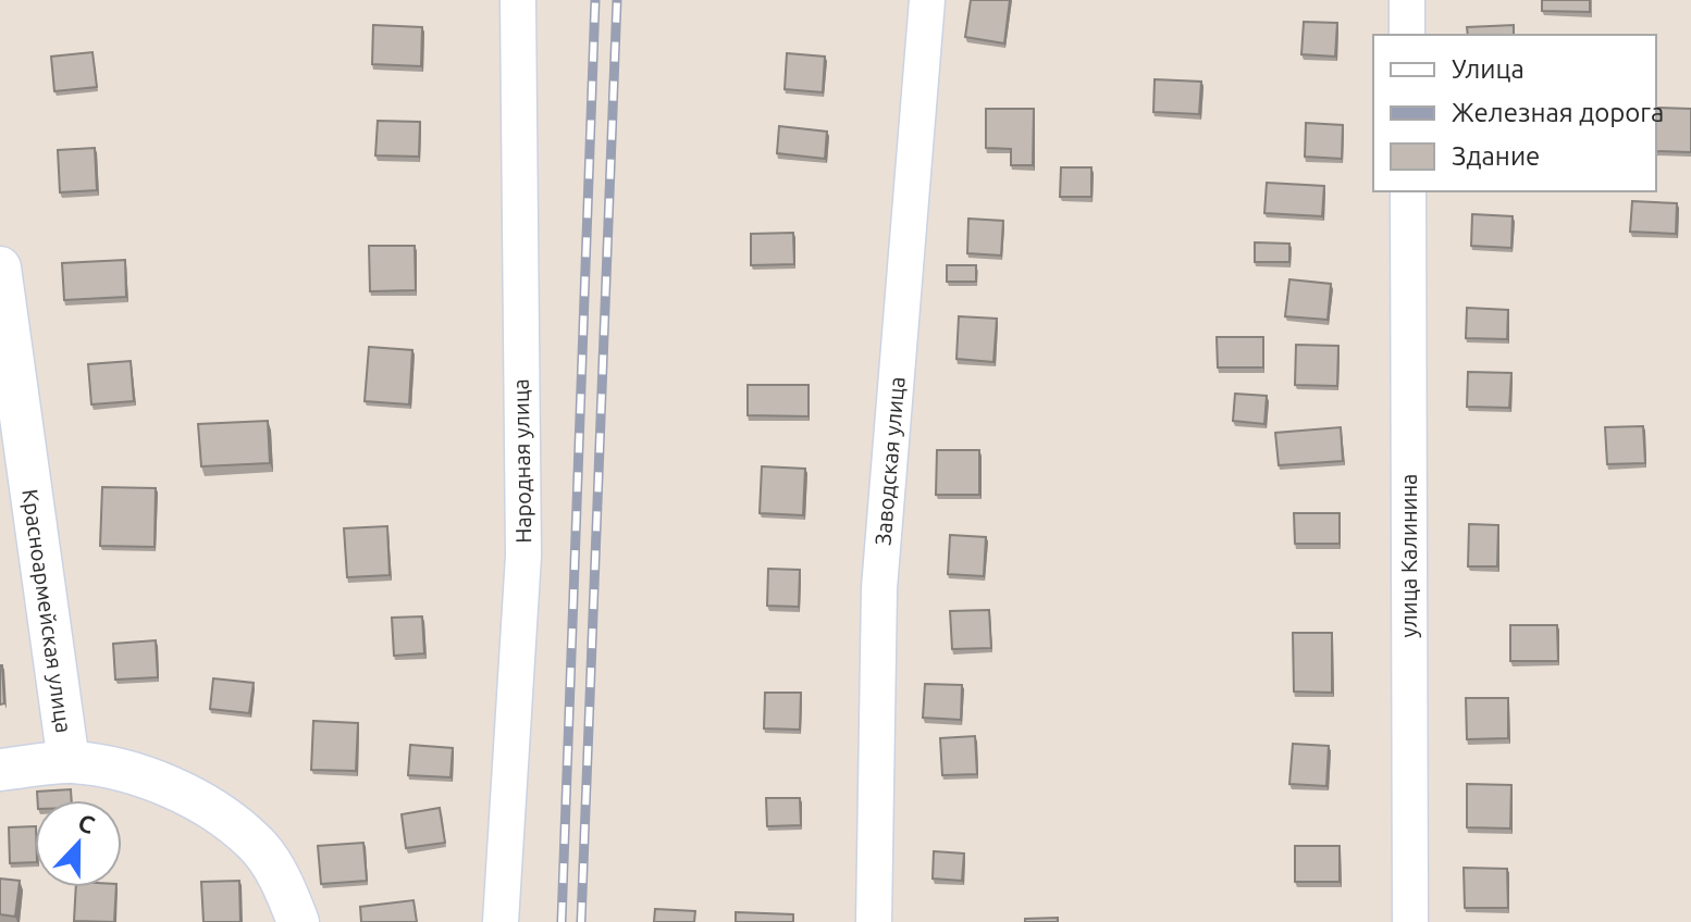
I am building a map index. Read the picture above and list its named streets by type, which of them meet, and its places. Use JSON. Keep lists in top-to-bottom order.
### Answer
{
  "streets": {
    "street": [
      "Народная улица",
      "Заводская улица",
      "улица Калинина",
      "Красноармейская улица"
    ]
  },
  "legend": ["Улица", "Железная дорога", "Здание"],
  "north": "top"
}
